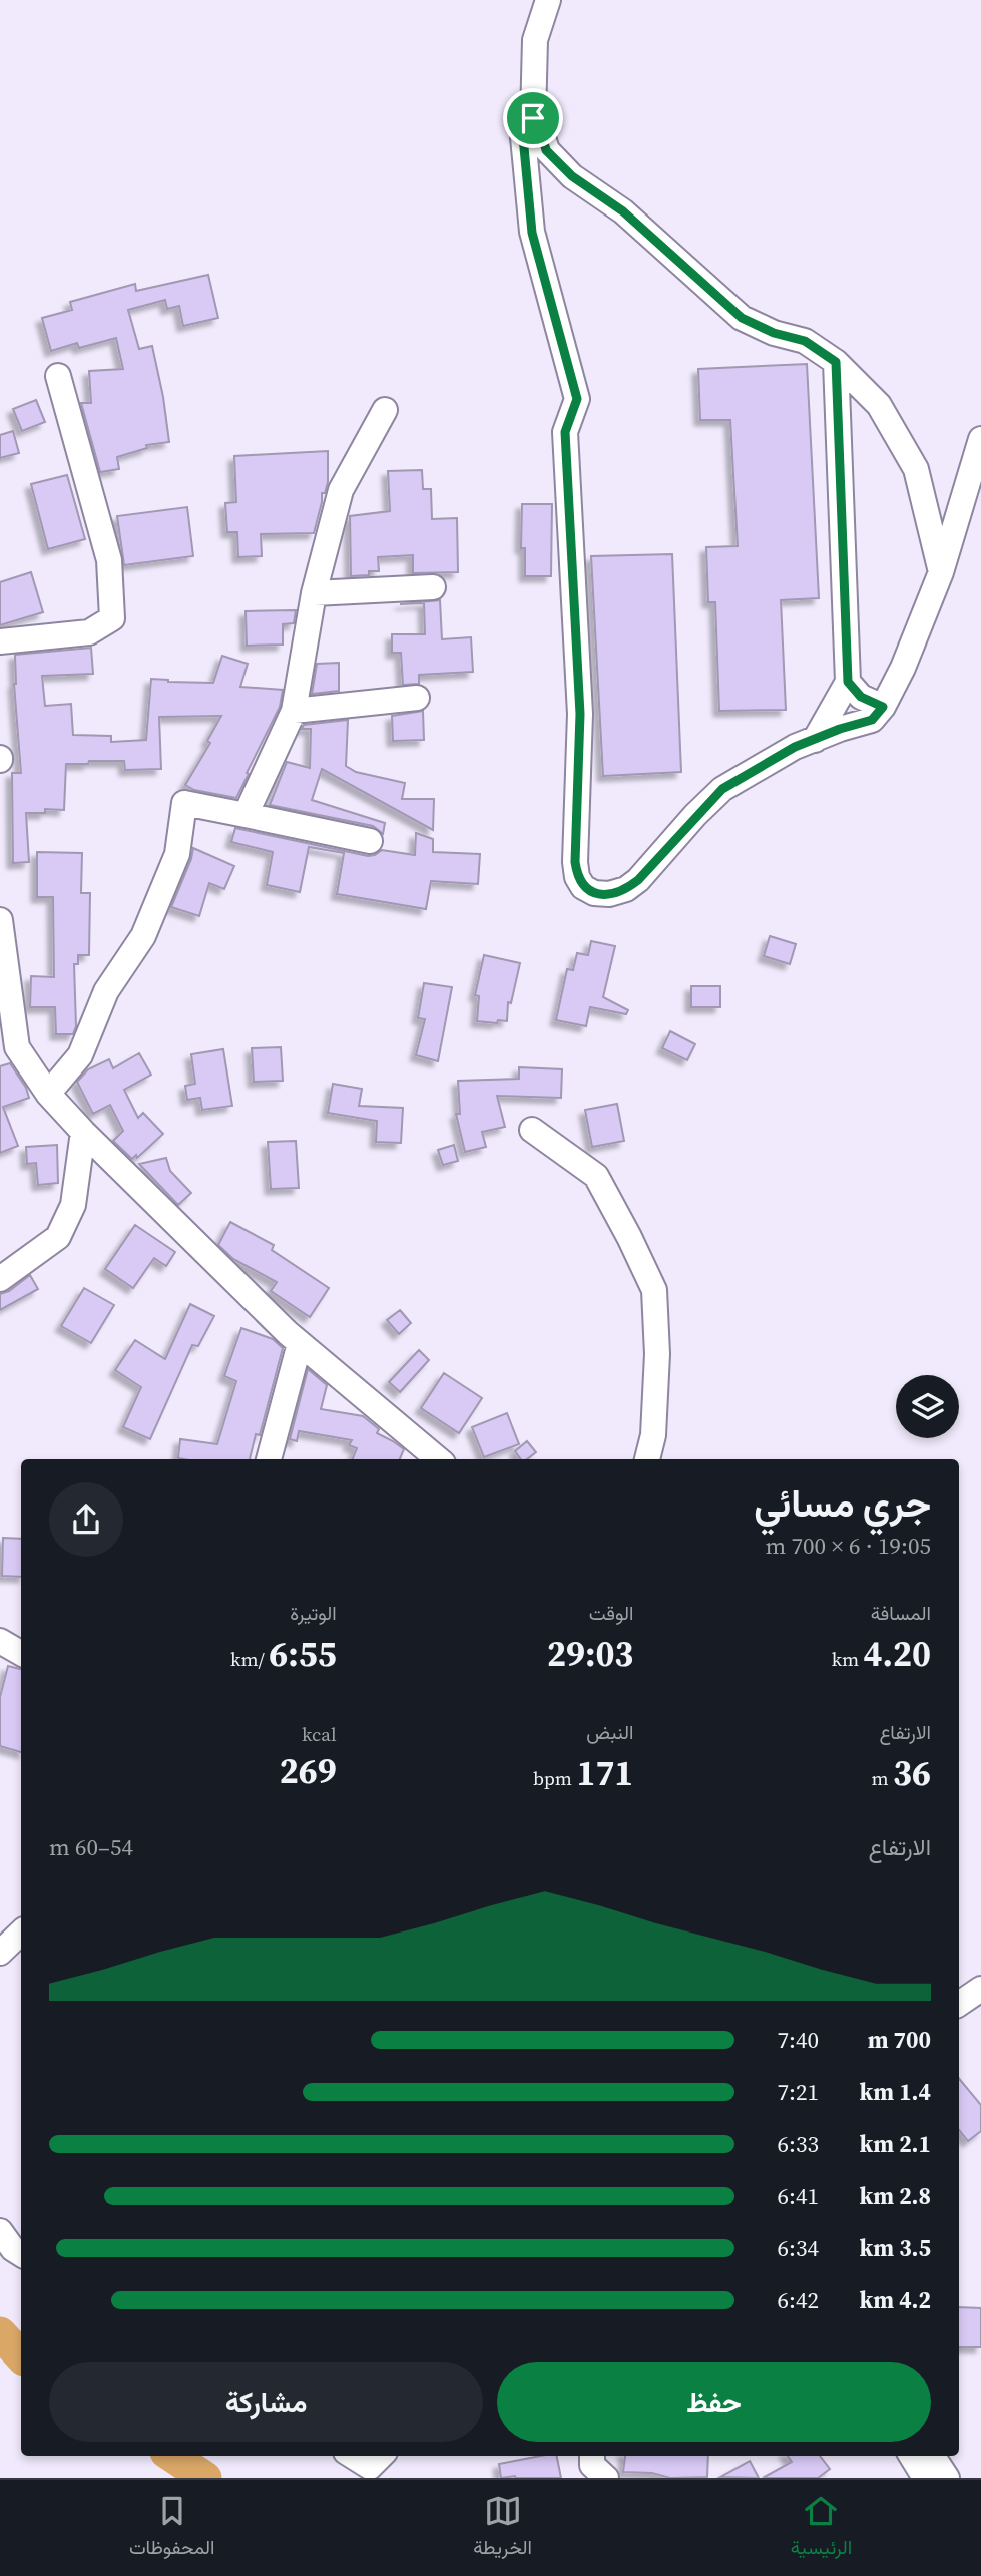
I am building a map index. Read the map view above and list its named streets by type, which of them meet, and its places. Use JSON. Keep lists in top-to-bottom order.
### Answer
{
  "page": {
    "heading": ["جري مسائي", "19:05 · 6 × 700 m"],
    "stats": [
      ["المسافة", "4.20 km"],
      ["الوقت", "29:03"],
      ["الوتيرة", "6:55 /km"],
      ["الارتفاع", "36 m"],
      ["النبض", "171 bpm"],
      ["kcal", "269"]
    ],
    "chart": ["الارتفاع", "54–60 m"],
    "list": [
      {
        "name": "700 m",
        "note": "7:40"
      },
      {
        "name": "1.4 km",
        "note": "7:21"
      },
      {
        "name": "2.1 km",
        "note": "6:33"
      },
      {
        "name": "2.8 km",
        "note": "6:41"
      },
      {
        "name": "3.5 km",
        "note": "6:34"
      },
      {
        "name": "4.2 km",
        "note": "6:42"
      }
    ],
    "buttons": ["حفظ", "مشاركة"],
    "tabs": ["الرئيسية", "الخريطة", "المحفوظات"]
  }
}
